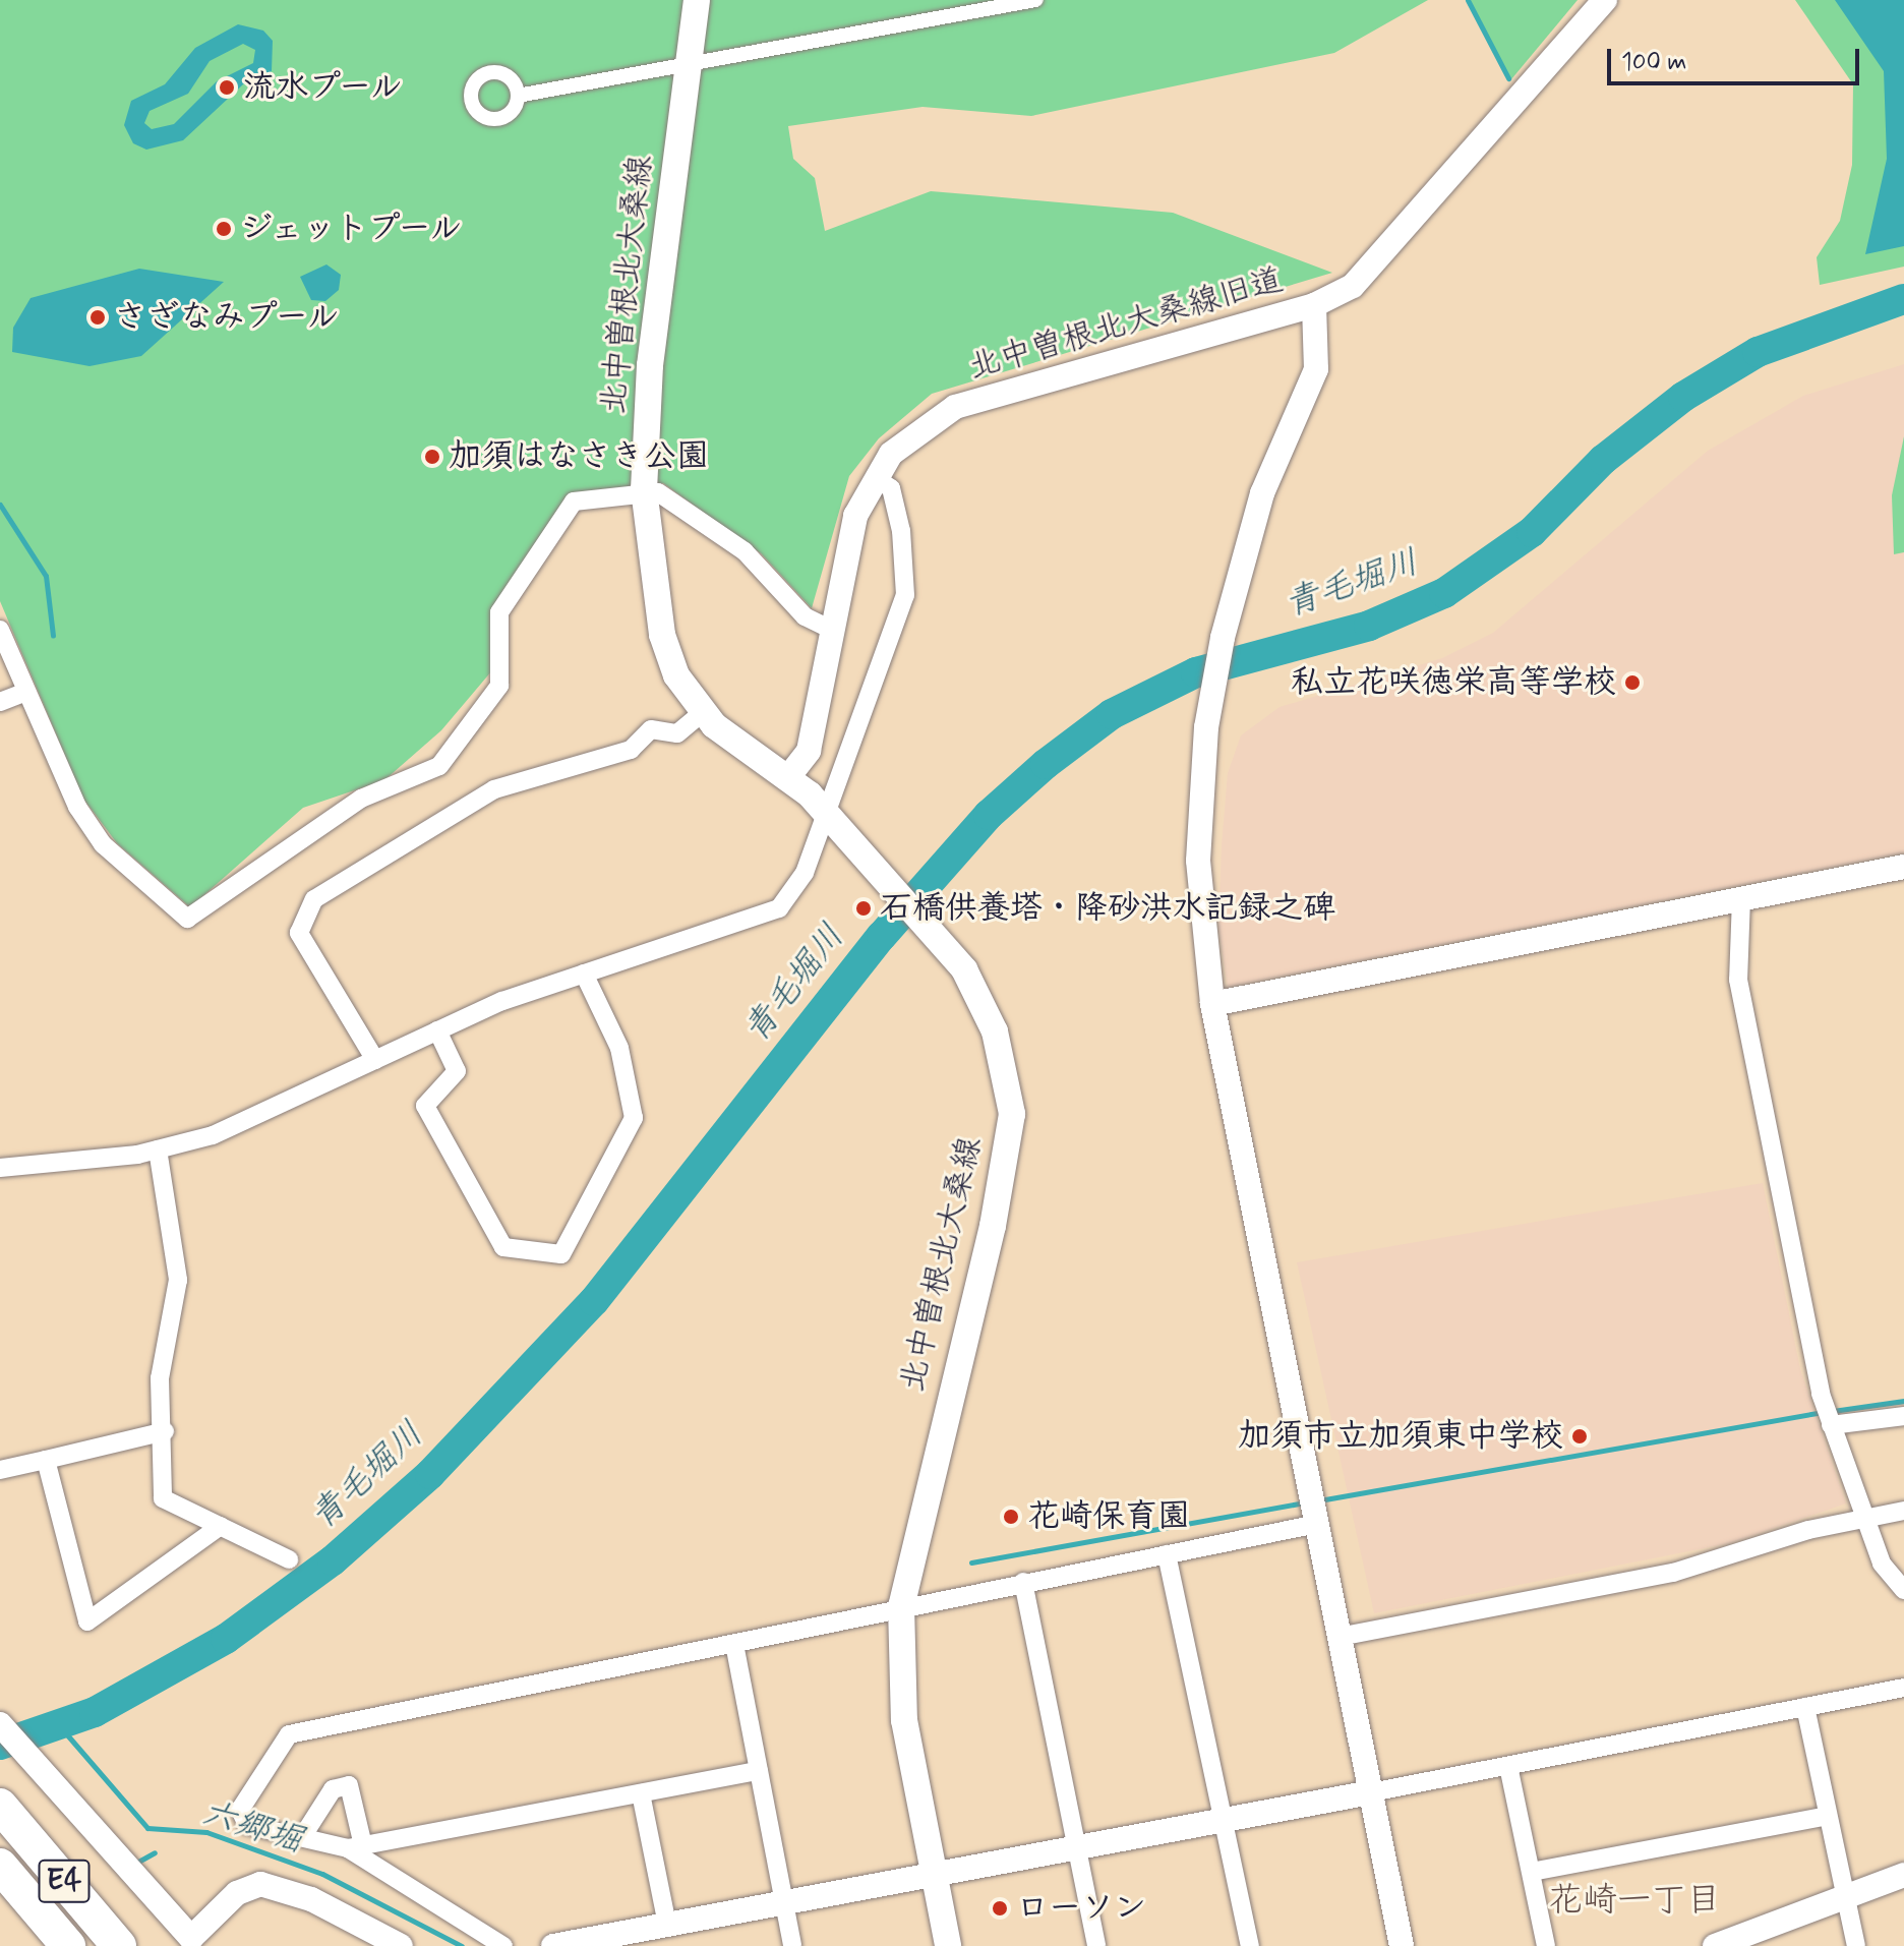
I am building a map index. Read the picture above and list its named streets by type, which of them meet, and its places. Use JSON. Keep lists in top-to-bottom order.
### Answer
{
  "streets": {
    "highway": ["E4"],
    "main road": ["北中曽根北大桑線"],
    "street": ["北中曽根北大桑線旧道"]
  },
  "crossings": [
    ["北中曽根北大桑線", "北中曽根北大桑線旧道"]
  ],
  "districts": ["花崎一丁目"],
  "water": ["青毛堀川", "六郷堀"],
  "places": [
    "流水プール",
    "ジェットプール",
    "さざなみプール",
    "加須はなさき公園",
    "私立花咲徳栄高等学校",
    "石橋供養塔・降砂洪水記録之碑",
    "加須市立加須東中学校",
    "花崎保育園",
    "ローソン"
  ],
  "scale_bar": "100 m"
}
